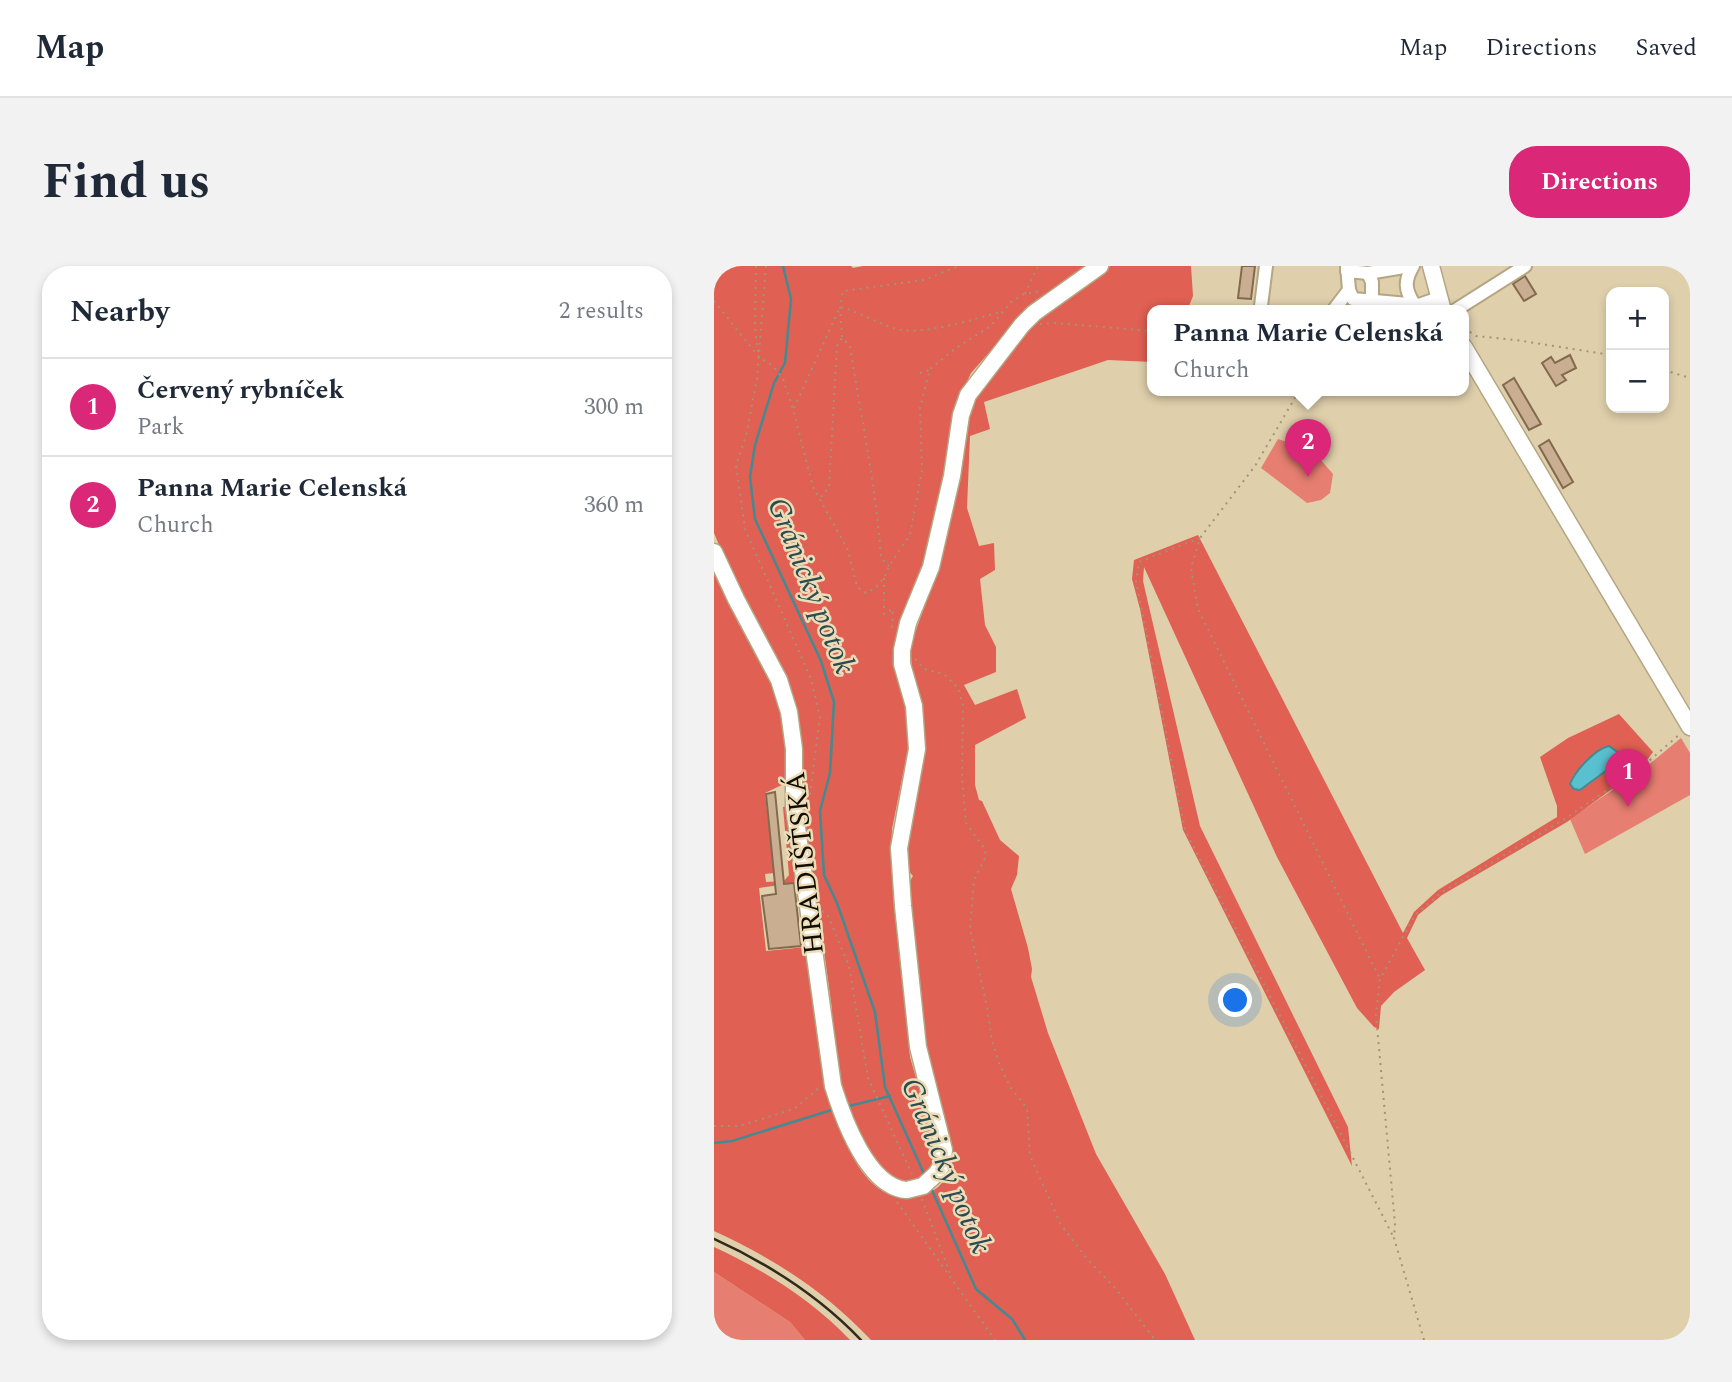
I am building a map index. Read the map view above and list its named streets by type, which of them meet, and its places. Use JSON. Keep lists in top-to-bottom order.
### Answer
{
  "streets": {
    "street": ["HRADIŠŤSKÁ"]
  },
  "water": ["Gránický potok"],
  "page": {
    "header": "Map",
    "nav": ["Map", "Directions", "Saved"],
    "title": "Find us",
    "buttons": "Directions",
    "heading": ["Nearby", "2 results"],
    "map_buttons": ["+", "−"],
    "popup": ["Panna Marie Celenská", "Church"],
    "list": [
      {
        "mark": "1",
        "name": "Červený rybníček",
        "note": "Park",
        "value": "300 m"
      },
      {
        "mark": "2",
        "name": "Panna Marie Celenská",
        "note": "Church",
        "value": "360 m"
      }
    ],
    "pins": ["2", "1"]
  }
}
